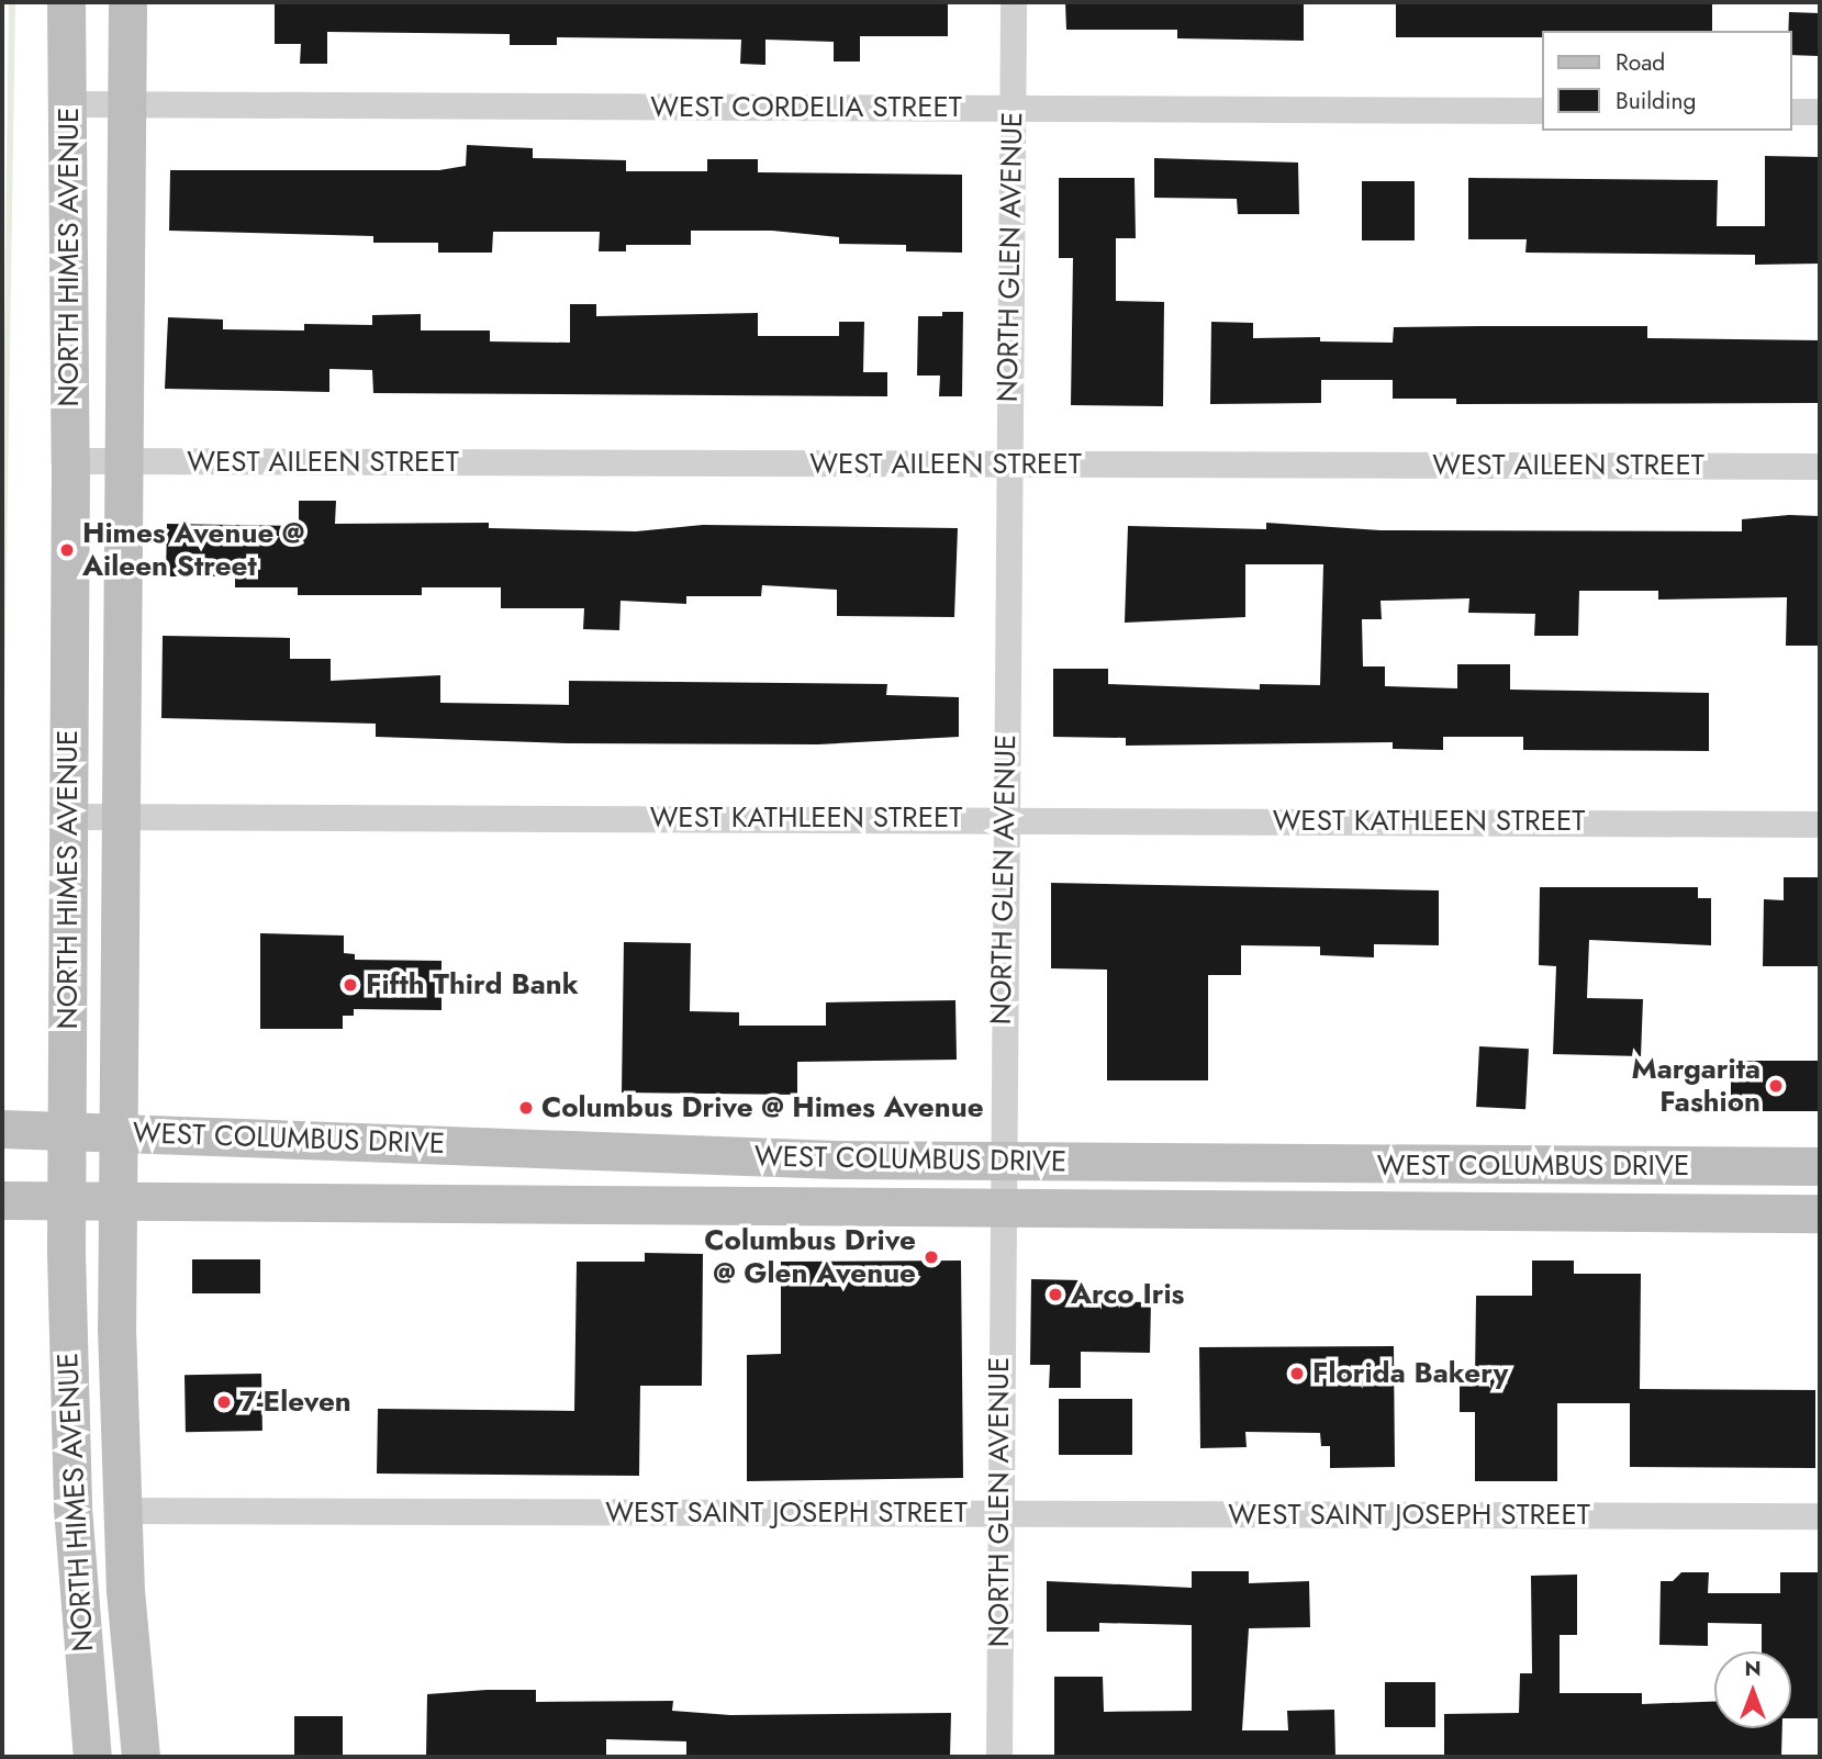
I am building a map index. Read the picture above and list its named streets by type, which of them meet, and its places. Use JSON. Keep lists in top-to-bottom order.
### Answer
{
  "streets": {
    "main road": ["NORTH HIMES AVENUE", "WEST COLUMBUS DRIVE"],
    "street": [
      "WEST CORDELIA STREET",
      "NORTH GLEN AVENUE",
      "WEST AILEEN STREET",
      "WEST KATHLEEN STREET",
      "WEST SAINT JOSEPH STREET"
    ]
  },
  "crossings": [
    ["WEST CORDELIA STREET", "NORTH HIMES AVENUE"],
    ["WEST CORDELIA STREET", "NORTH GLEN AVENUE"],
    ["NORTH HIMES AVENUE", "WEST AILEEN STREET"],
    ["NORTH HIMES AVENUE", "WEST KATHLEEN STREET"],
    ["NORTH HIMES AVENUE", "WEST COLUMBUS DRIVE"],
    ["NORTH HIMES AVENUE", "WEST SAINT JOSEPH STREET"],
    ["NORTH GLEN AVENUE", "WEST AILEEN STREET"],
    ["NORTH GLEN AVENUE", "WEST KATHLEEN STREET"],
    ["NORTH GLEN AVENUE", "WEST COLUMBUS DRIVE"],
    ["NORTH GLEN AVENUE", "WEST SAINT JOSEPH STREET"]
  ],
  "places": [
    "Himes Avenue @ Aileen Street",
    "Fifth Third Bank",
    "Margarita Fashion",
    "Columbus Drive @ Himes Avenue",
    "Columbus Drive @ Glen Avenue",
    "Arco Iris",
    "Florida Bakery",
    "7-Eleven"
  ],
  "legend": ["Road", "Building"],
  "north": "top"
}
